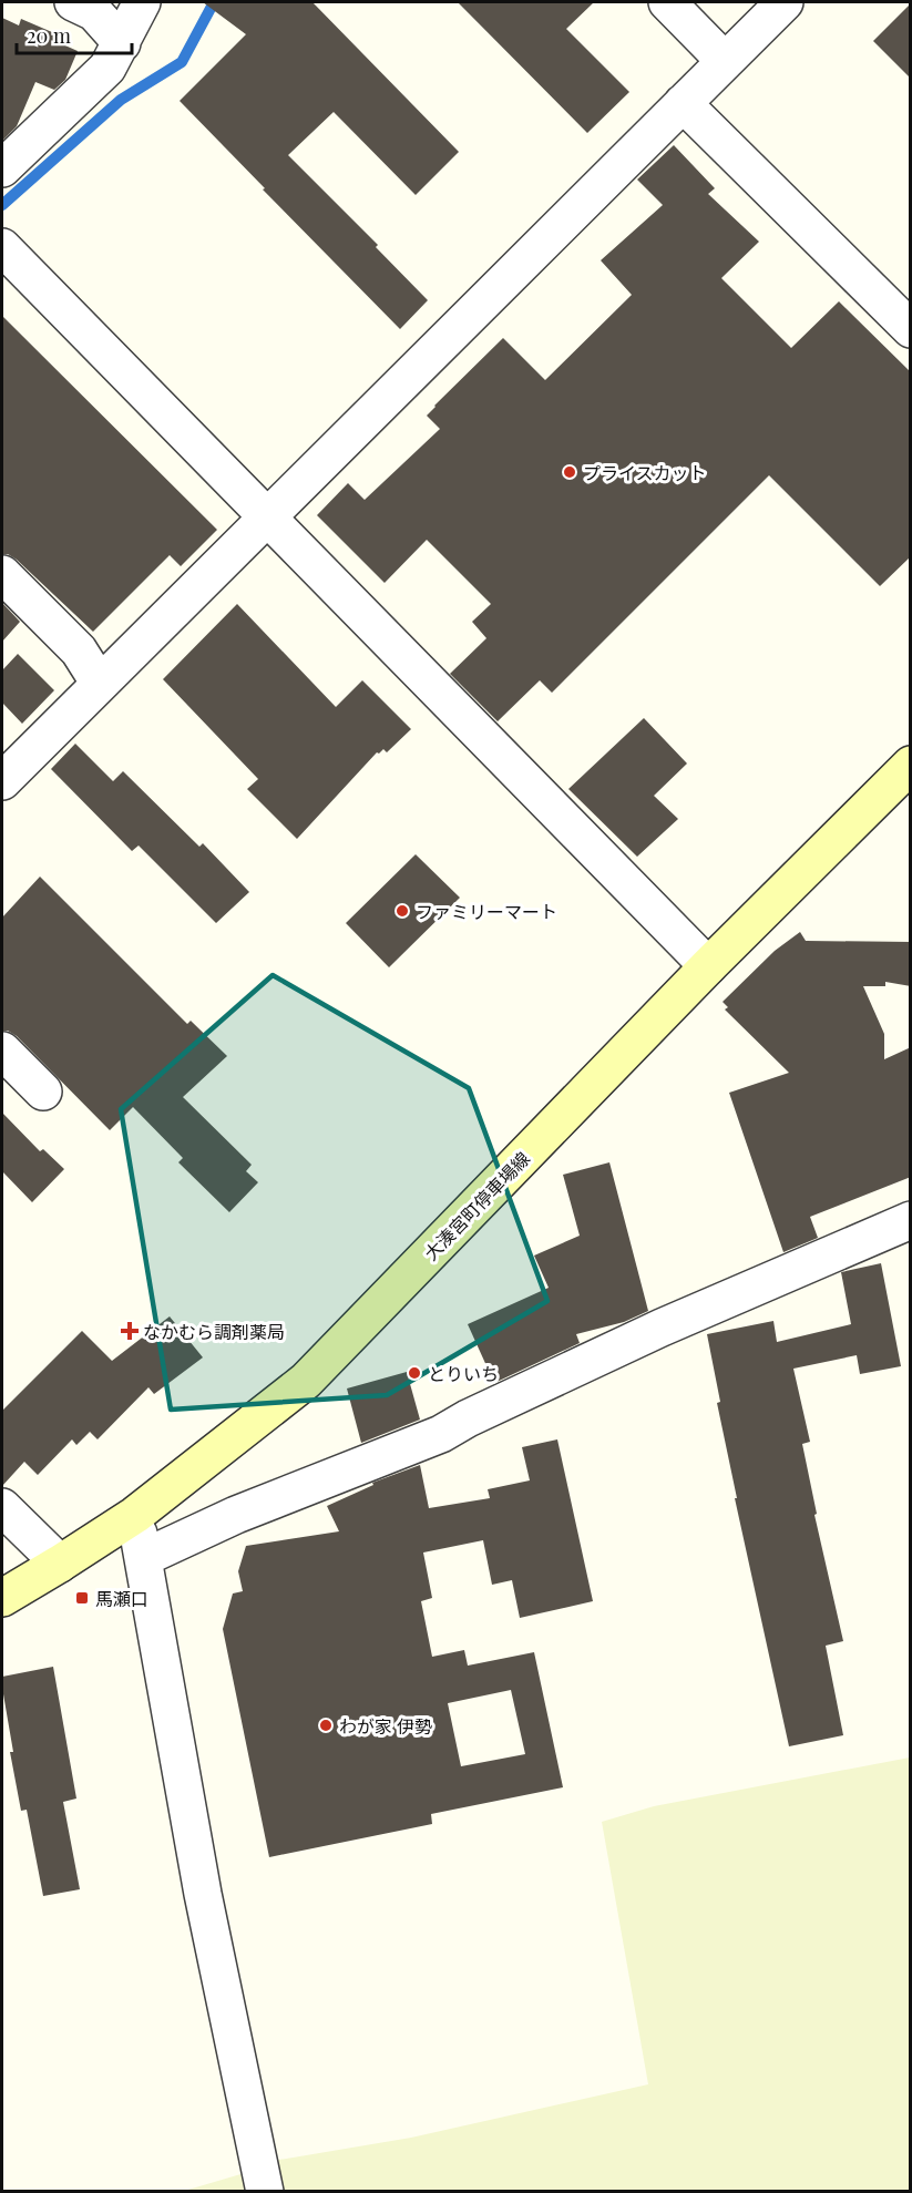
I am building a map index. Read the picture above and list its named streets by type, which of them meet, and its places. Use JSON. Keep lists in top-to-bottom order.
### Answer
{
  "streets": {
    "main road": ["大湊宮町停車場線"]
  },
  "places": {
    "other": [
      "プライスカット",
      "ファミリーマート",
      "とりいち",
      "わが家 伊勢"
    ],
    "health": ["なかむら調剤薬局"],
    "transit": ["馬瀬口"]
  },
  "scale_bar": "20 m"
}
